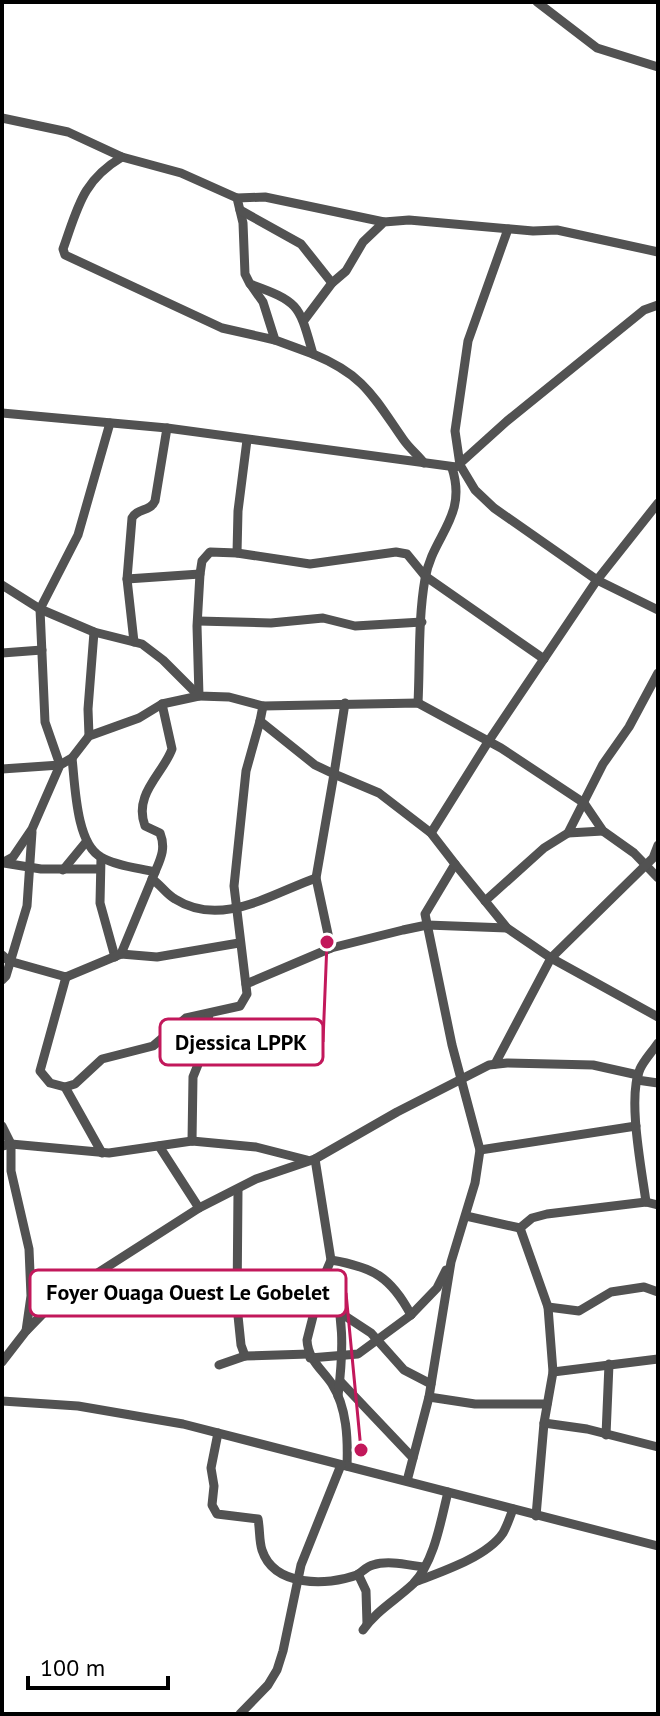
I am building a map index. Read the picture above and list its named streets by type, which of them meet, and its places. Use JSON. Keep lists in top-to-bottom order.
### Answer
{
  "places": ["Djessica LPPK", "Foyer Ouaga Ouest Le Gobelet"],
  "scale_bar": "100 m"
}
